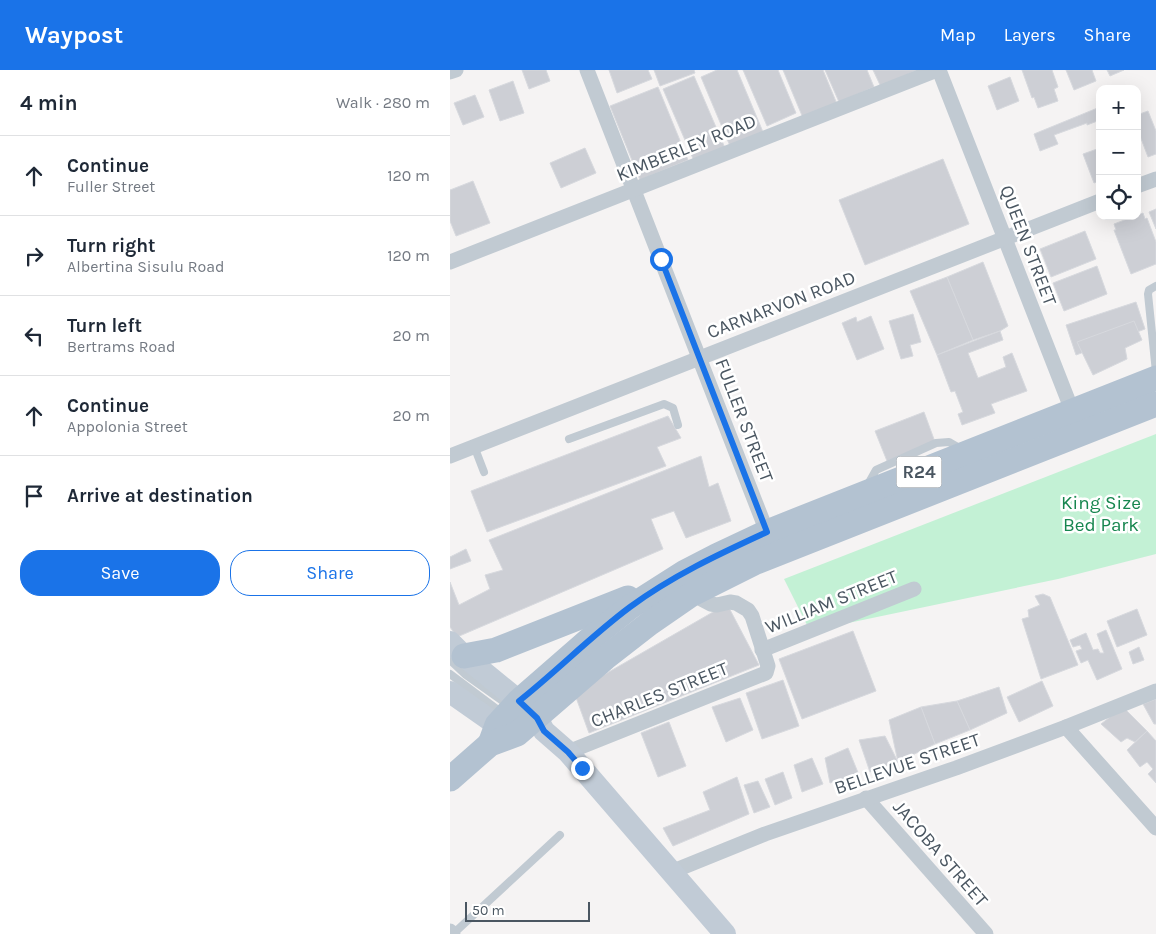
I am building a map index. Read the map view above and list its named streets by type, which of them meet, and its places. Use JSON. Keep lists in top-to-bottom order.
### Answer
{
  "streets": {
    "main road": ["R24"],
    "street": [
      "KIMBERLEY ROAD",
      "QUEEN STREET",
      "CARNARVON ROAD",
      "FULLER STREET",
      "WILLIAM STREET",
      "CHARLES STREET",
      "BELLEVUE STREET",
      "JACOBA STREET"
    ]
  },
  "crossings": [
    ["KIMBERLEY ROAD", "QUEEN STREET"],
    ["KIMBERLEY ROAD", "FULLER STREET"],
    ["QUEEN STREET", "CARNARVON ROAD"],
    ["QUEEN STREET", "R24"],
    ["CARNARVON ROAD", "FULLER STREET"],
    ["FULLER STREET", "R24"],
    ["WILLIAM STREET", "CHARLES STREET"],
    ["BELLEVUE STREET", "JACOBA STREET"]
  ],
  "parks": ["King Size Bed Park"],
  "scale_bar": "50 m",
  "page": {
    "header": "Waypost",
    "nav": ["Map", "Layers", "Share"],
    "heading": ["4 min", "Walk · 280 m"],
    "map_buttons": ["+", "−"],
    "list": [
      ["Continue", "Fuller Street", "120 m"],
      ["Turn right", "Albertina Sisulu Road", "120 m"],
      ["Turn left", "Bertrams Road", "20 m"],
      ["Continue", "Appolonia Street", "20 m"],
      "Arrive at destination"
    ],
    "buttons": ["Save", "Share"],
    "scale": "50 m"
  }
}
